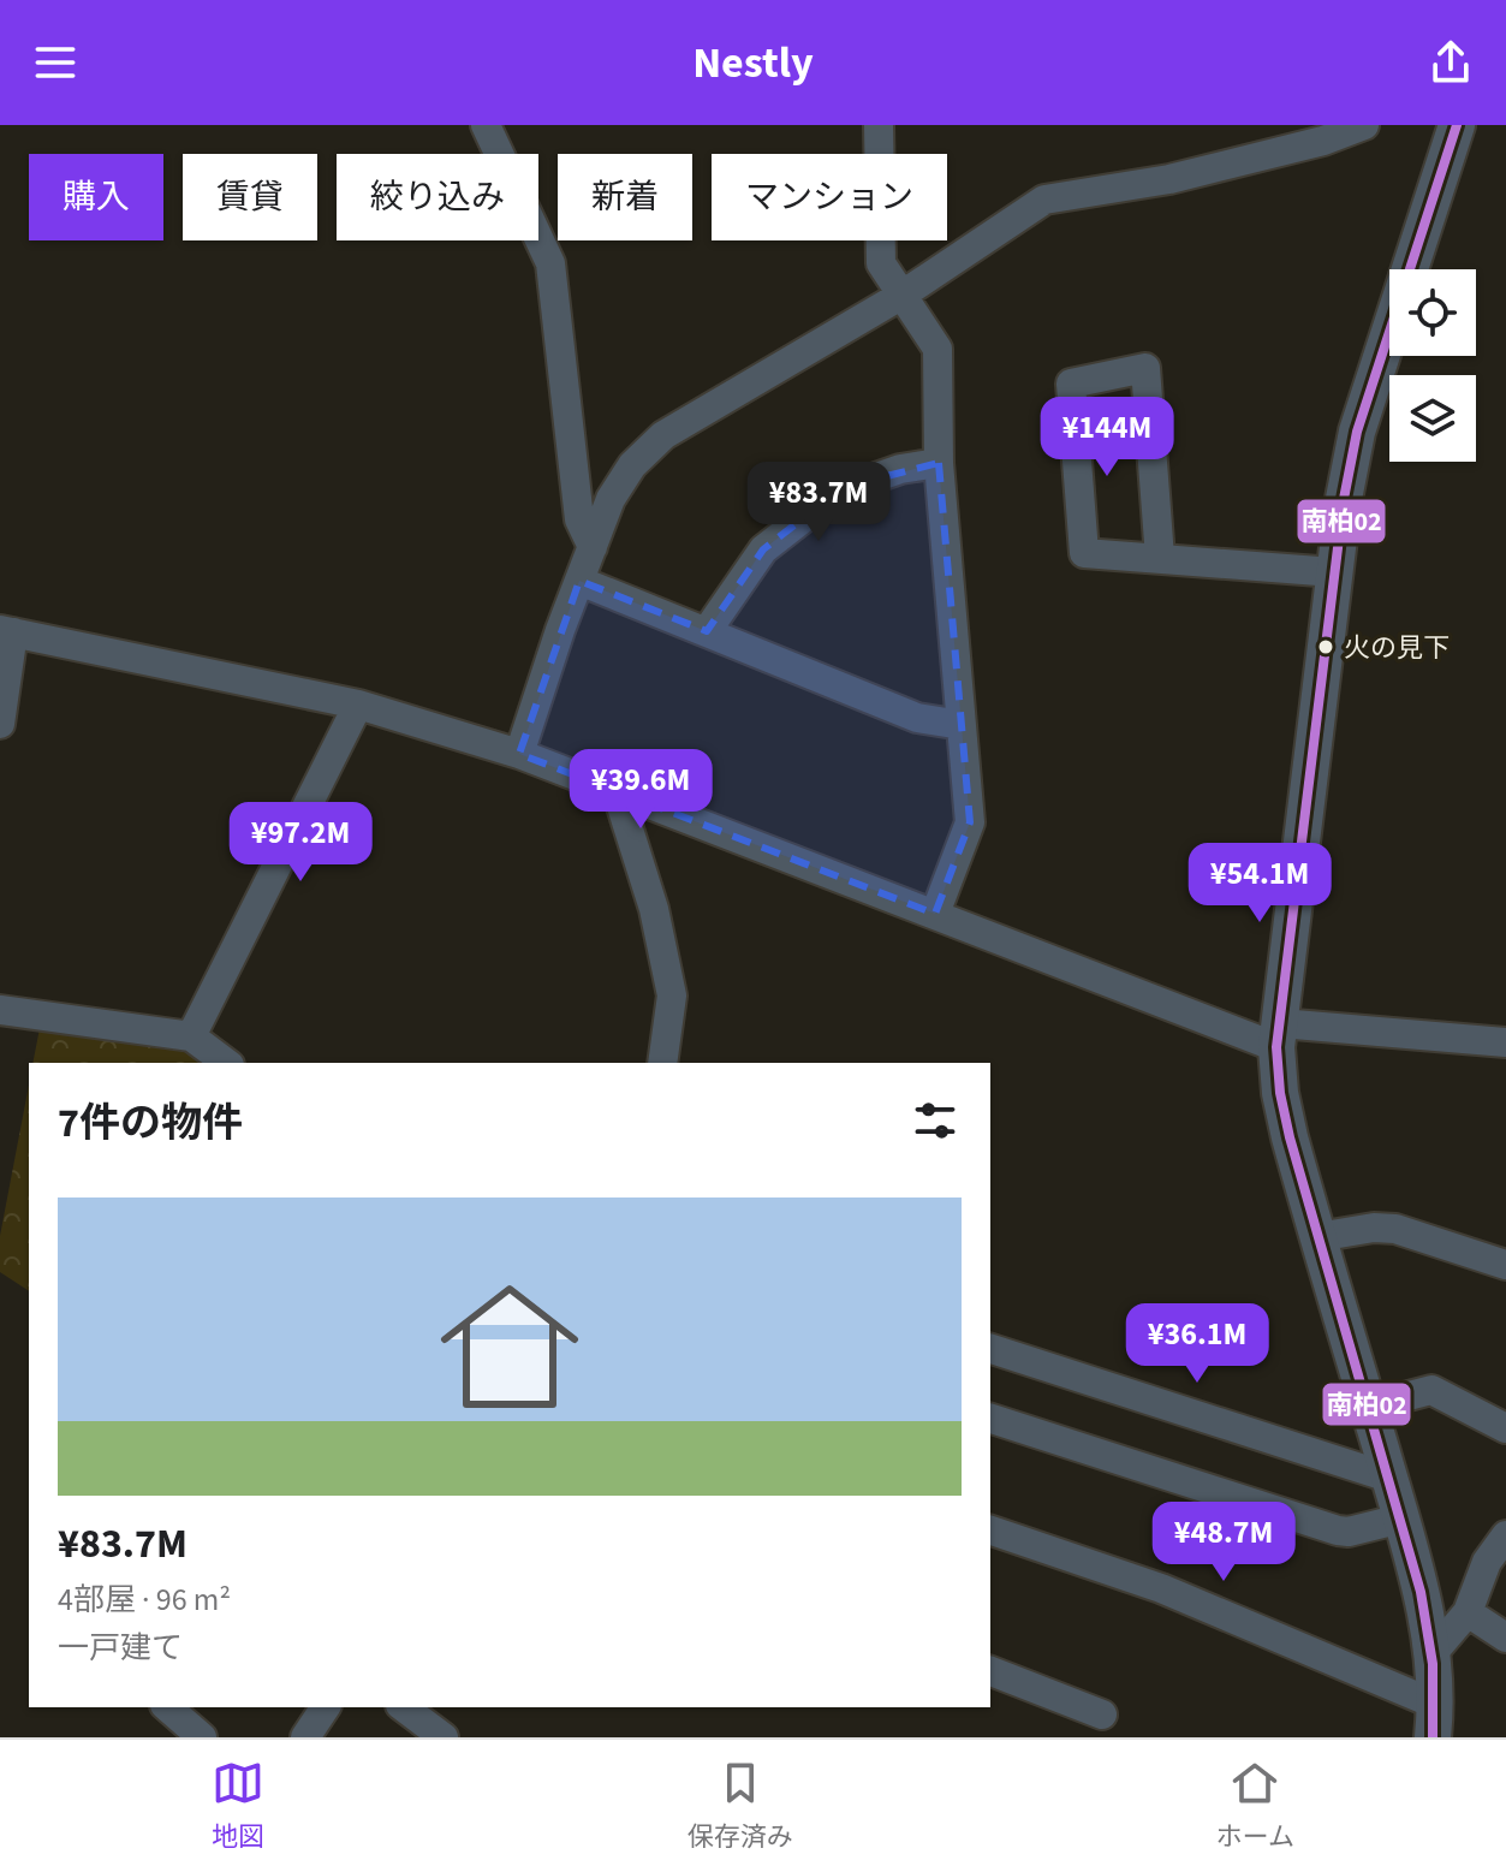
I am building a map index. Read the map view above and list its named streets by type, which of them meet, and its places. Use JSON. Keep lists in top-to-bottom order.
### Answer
{
  "places": ["火の見下"],
  "lines": ["transit line 南柏02"],
  "page": {
    "header": "Nestly",
    "chip": [
      "購入",
      "賃貸",
      "絞り込み",
      "新着",
      "マンション"
    ],
    "price": [
      "¥144M",
      "¥83.7M",
      "¥39.6M",
      "¥97.2M",
      "¥54.1M",
      "¥36.1M",
      "¥48.7M"
    ],
    "heading": "7件の物件",
    "list": [
      {
        "name": "¥83.7M",
        "note": "4部屋 · 96 m² · 一戸建て"
      }
    ],
    "tabs": ["地図", "保存済み", "ホーム"]
  }
}
